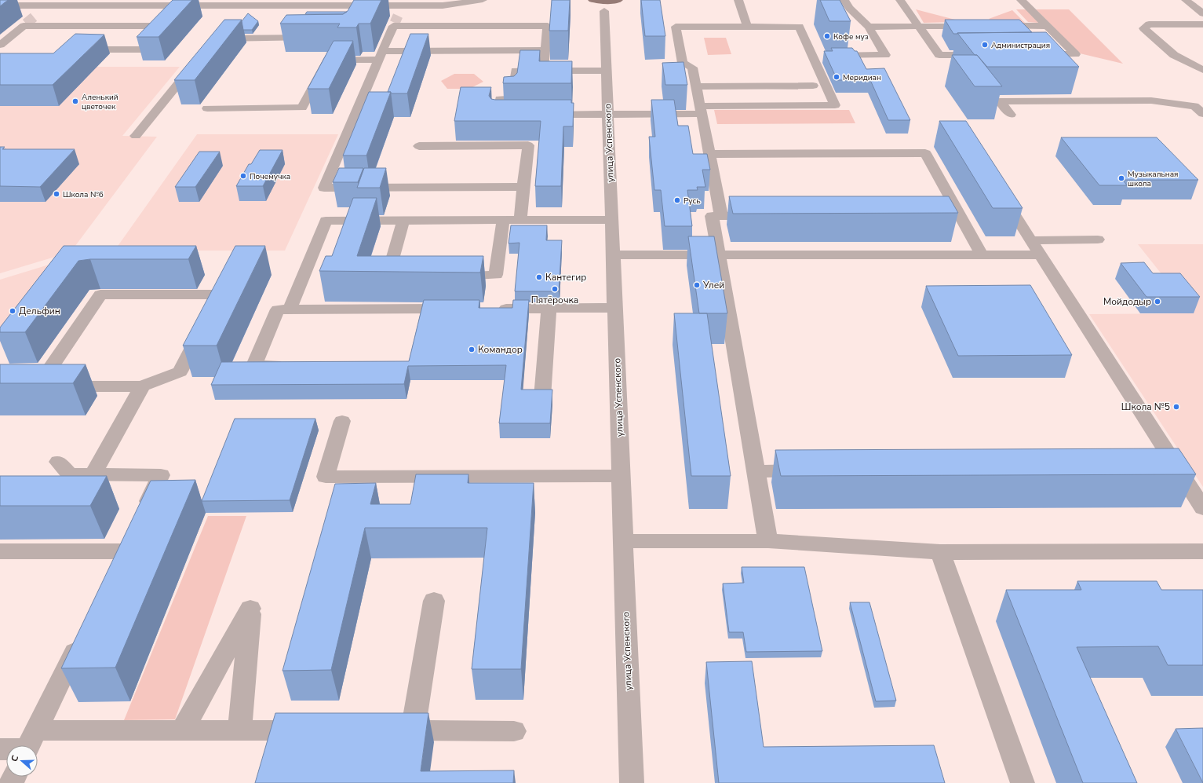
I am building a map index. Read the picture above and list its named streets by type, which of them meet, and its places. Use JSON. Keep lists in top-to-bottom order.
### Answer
{
  "streets": {
    "street": ["улица Успенского"]
  },
  "places": [
    "Кофе муз",
    "Администрация",
    "Меридиан",
    "Аленький цветочек",
    "Почемучка",
    "Музыкальная школа",
    "Школа №6",
    "Русь",
    "Кантегир",
    "Улей",
    "Пятёрочка",
    "Мойдодыр",
    "Дельфин",
    "Командор",
    "Школа №5"
  ],
  "north": "left"
}
